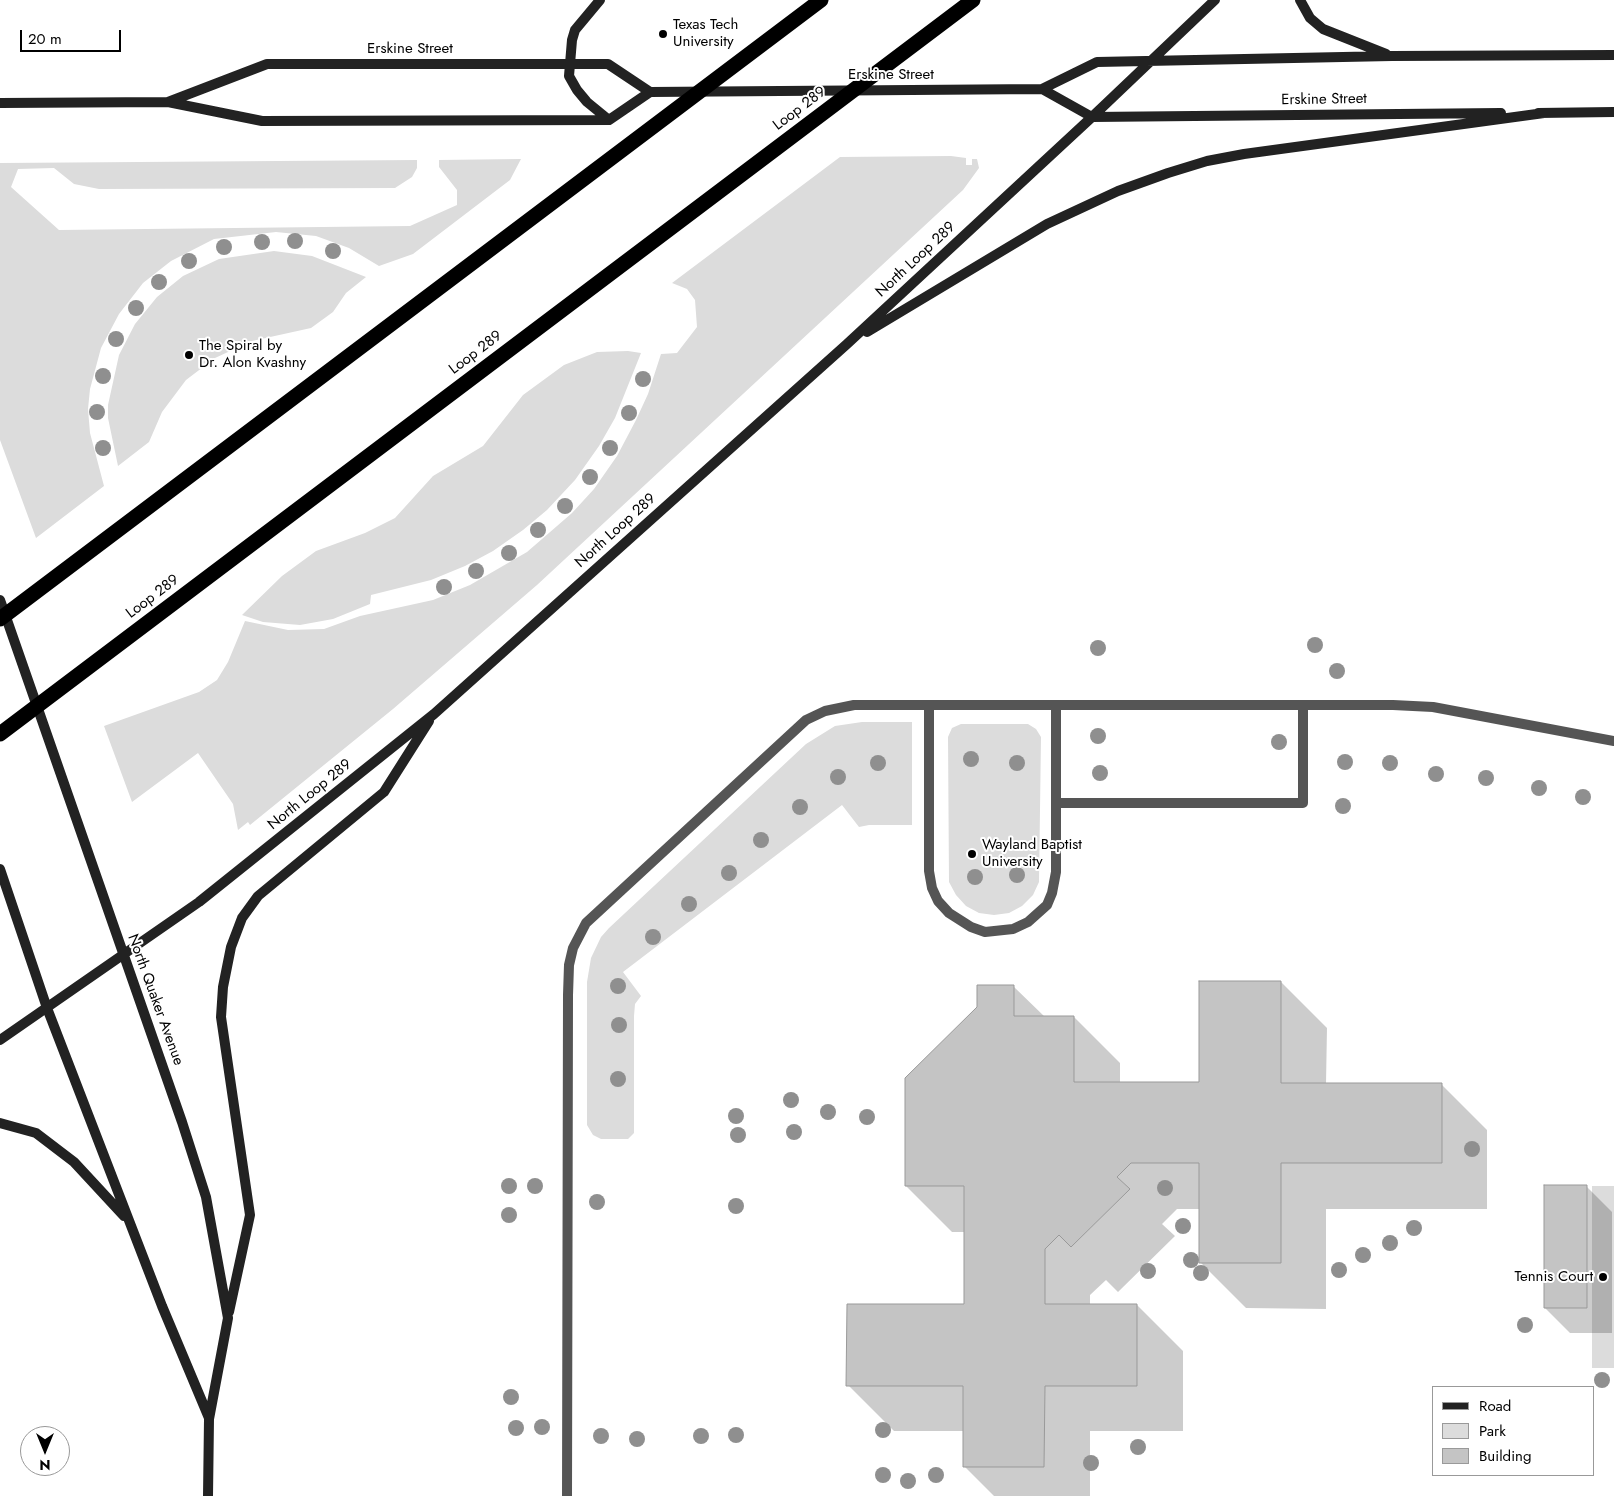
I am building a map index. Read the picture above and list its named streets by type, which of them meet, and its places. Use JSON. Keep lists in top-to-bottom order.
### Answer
{
  "streets": {
    "highway": ["Loop 289"],
    "main road": ["Erskine Street", "North Loop 289", "North Quaker Avenue"]
  },
  "crossings": [
    ["Erskine Street", "North Loop 289"],
    ["North Loop 289", "North Quaker Avenue"]
  ],
  "places": [
    "Texas Tech University",
    "The Spiral by Dr. Alon Kvashny",
    "Wayland Baptist University",
    "Tennis Court"
  ],
  "legend": ["Road", "Park", "Building"],
  "scale_bar": "20 m",
  "north": "bottom"
}
